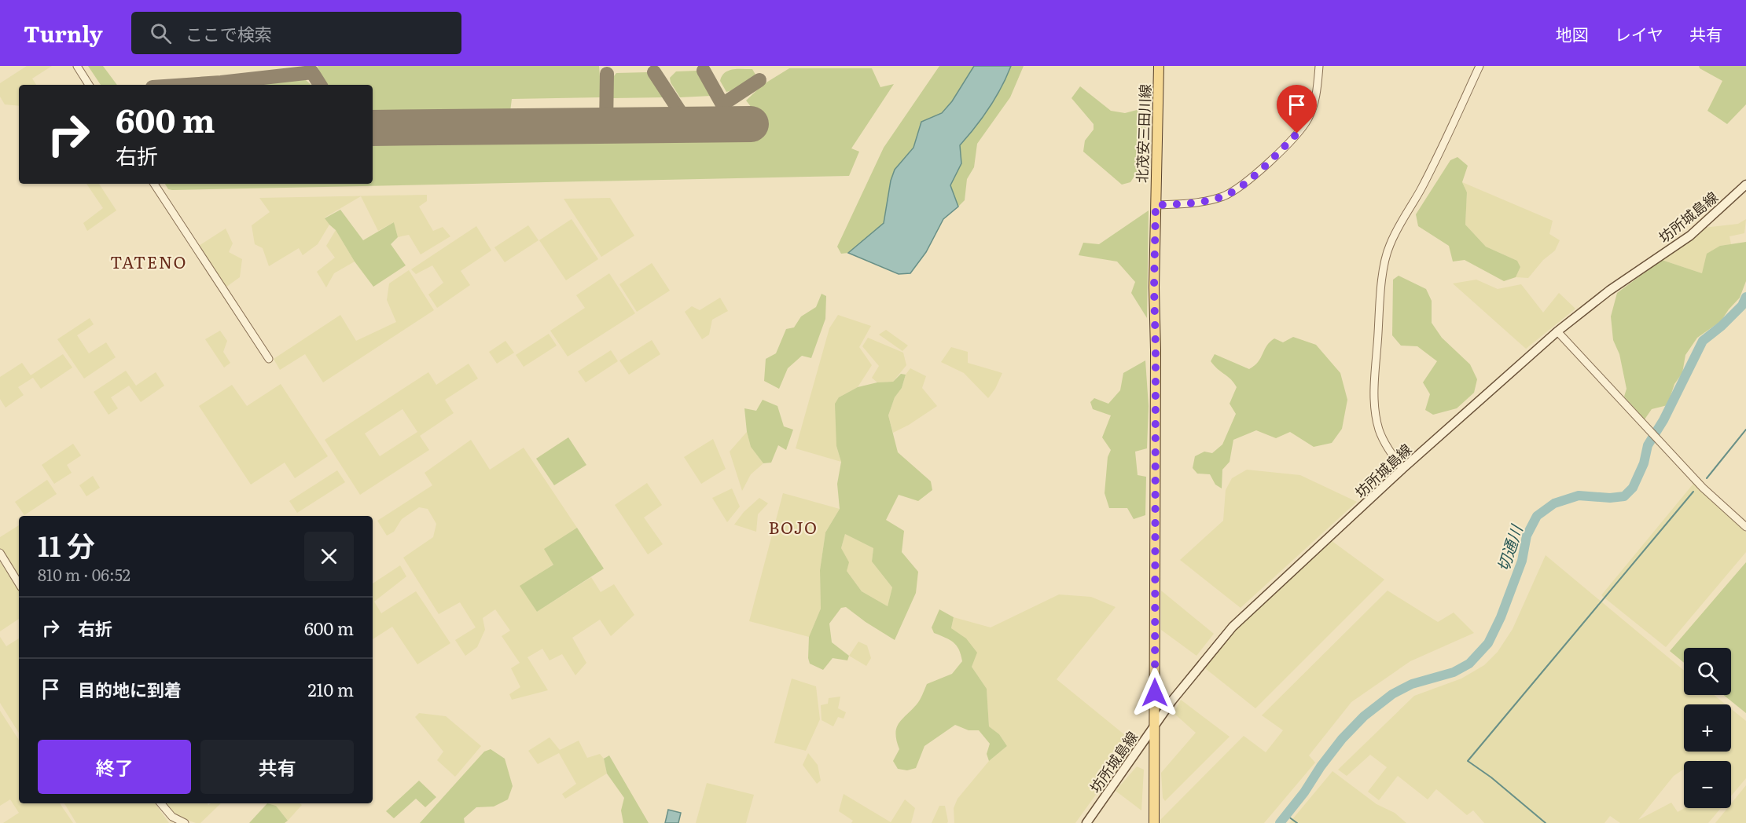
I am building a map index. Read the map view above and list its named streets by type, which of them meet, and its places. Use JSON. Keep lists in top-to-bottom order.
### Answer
{
  "streets": {
    "main road": ["北茂安三田川線", "坊所城島線"]
  },
  "crossings": [
    ["北茂安三田川線", "坊所城島線"]
  ],
  "districts": ["TATENO", "BOJO"],
  "water": ["切通川"],
  "page": {
    "header": "Turnly",
    "search": "ここで検索",
    "nav": ["地図", "レイヤ", "共有"],
    "turn": ["600 m", "右折"],
    "heading": ["11 分", "810 m · 06:52"],
    "list": [
      {
        "name": "右折",
        "value": "600 m"
      },
      {
        "name": "目的地に到着",
        "value": "210 m"
      }
    ],
    "map_buttons": ["+", "−"],
    "buttons": ["終了", "共有"]
  }
}
